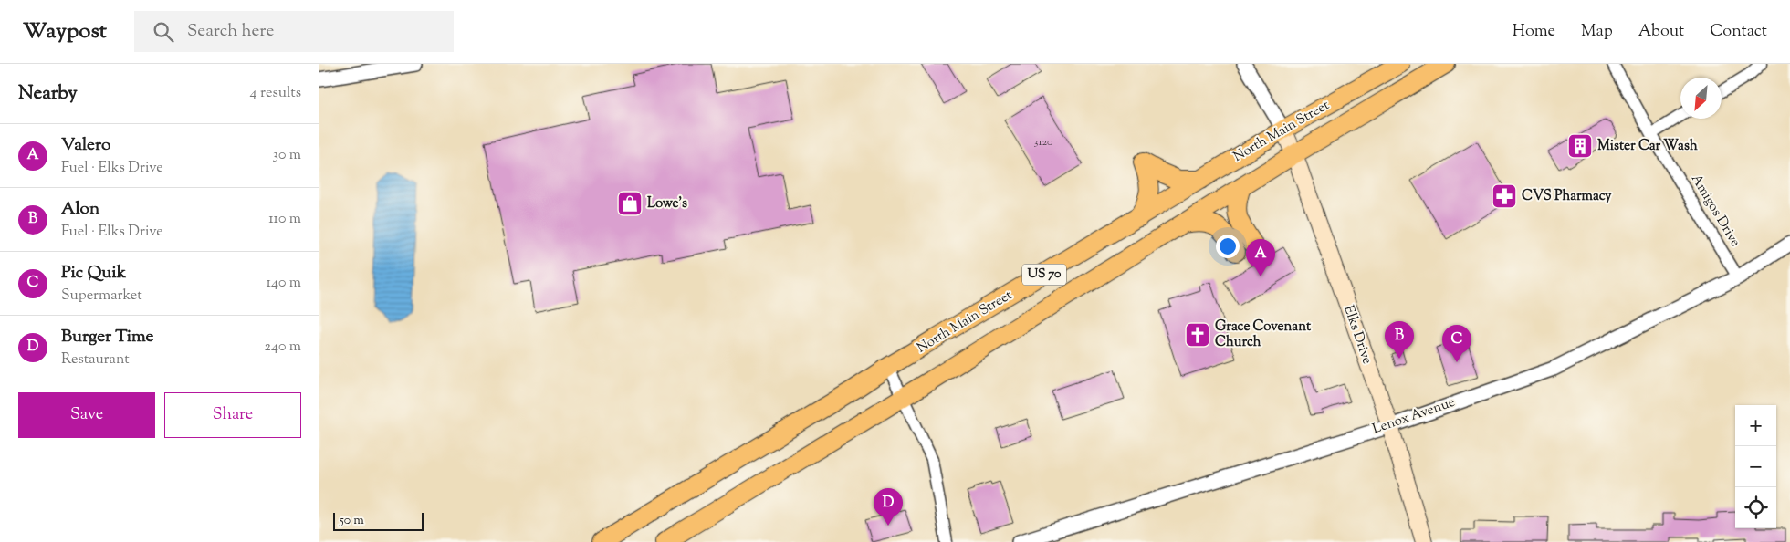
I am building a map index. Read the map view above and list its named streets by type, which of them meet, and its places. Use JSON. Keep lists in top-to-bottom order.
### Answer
{
  "streets": {
    "main road": ["North Main Street", "US 70", "Elks Drive"],
    "street": ["Amigos Drive", "Lenox Avenue"]
  },
  "crossings": [
    ["North Main Street", "Elks Drive"],
    ["Amigos Drive", "Lenox Avenue"],
    ["Elks Drive", "Lenox Avenue"]
  ],
  "places": {
    "building": ["Mister Car Wash"],
    "pharmacy": ["CVS Pharmacy"],
    "shop": ["Lowe's"],
    "church": ["Grace Covenant Church"]
  },
  "house_numbers": ["3120"],
  "scale_bar": "50 m",
  "north": "bottom left",
  "page": {
    "header": "Waypost",
    "search": "Search here",
    "nav": [
      "Home",
      "Map",
      "About",
      "Contact"
    ],
    "heading": ["Nearby", "4 results"],
    "list": [
      {
        "mark": "A",
        "name": "Valero",
        "note": "Fuel · Elks Drive",
        "value": "30 m"
      },
      {
        "mark": "B",
        "name": "Alon",
        "note": "Fuel · Elks Drive",
        "value": "110 m"
      },
      {
        "mark": "C",
        "name": "Pic Quik",
        "note": "Supermarket",
        "value": "140 m"
      },
      {
        "mark": "D",
        "name": "Burger Time",
        "note": "Restaurant",
        "value": "240 m"
      }
    ],
    "pins": [
      "A",
      "B",
      "C",
      "D"
    ],
    "buttons": ["Save", "Share"],
    "map_buttons": ["+", "−"],
    "scale": "50 m"
  }
}
